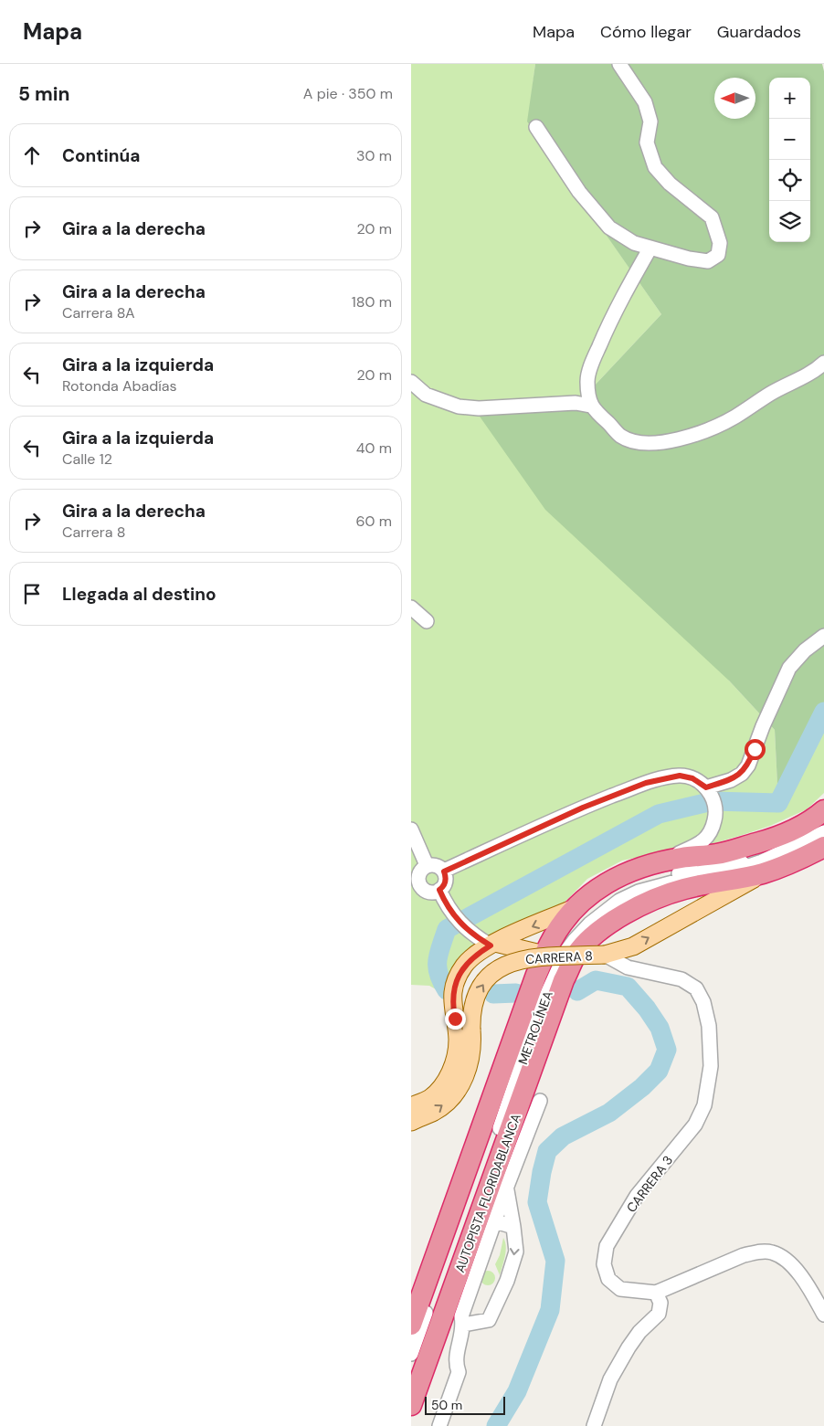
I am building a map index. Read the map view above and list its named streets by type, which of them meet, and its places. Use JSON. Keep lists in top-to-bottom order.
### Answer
{
  "streets": {
    "highway": ["AUTOPISTA FLORIDABLANCA"],
    "main road": ["CARRERA 8"],
    "street": ["METROLÍNEA", "CARRERA 3"]
  },
  "crossings": [
    ["CARRERA 8", "CARRERA 3"],
    ["METROLÍNEA", "AUTOPISTA FLORIDABLANCA"]
  ],
  "scale_bar": "50 m",
  "north": "left",
  "page": {
    "header": "Mapa",
    "nav": ["Mapa", "Cómo llegar", "Guardados"],
    "heading": ["5 min", "A pie · 350 m"],
    "map_buttons": ["+", "−"],
    "list": [
      ["Continúa", "30 m"],
      ["Gira a la derecha", "20 m"],
      ["Gira a la derecha", "Carrera 8A", "180 m"],
      ["Gira a la izquierda", "Rotonda Abadías", "20 m"],
      ["Gira a la izquierda", "Calle 12", "40 m"],
      ["Gira a la derecha", "Carrera 8", "60 m"],
      "Llegada al destino"
    ],
    "scale": "50 m"
  }
}
